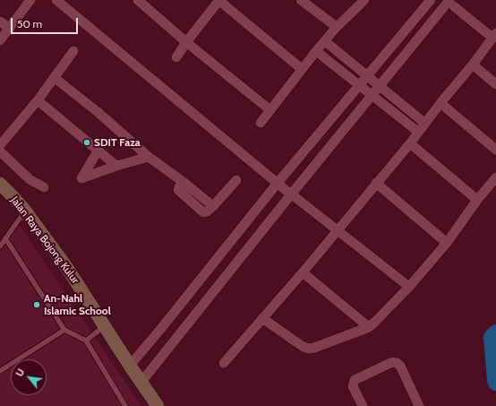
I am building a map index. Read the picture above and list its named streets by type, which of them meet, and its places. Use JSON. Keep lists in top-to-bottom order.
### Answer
{
  "streets": {
    "main road": ["Jalan Raya Bojong Kulur"]
  },
  "places": ["SDIT Faza", "An-Nahl Islamic School"],
  "scale_bar": "50 m",
  "north": "top left"
}
